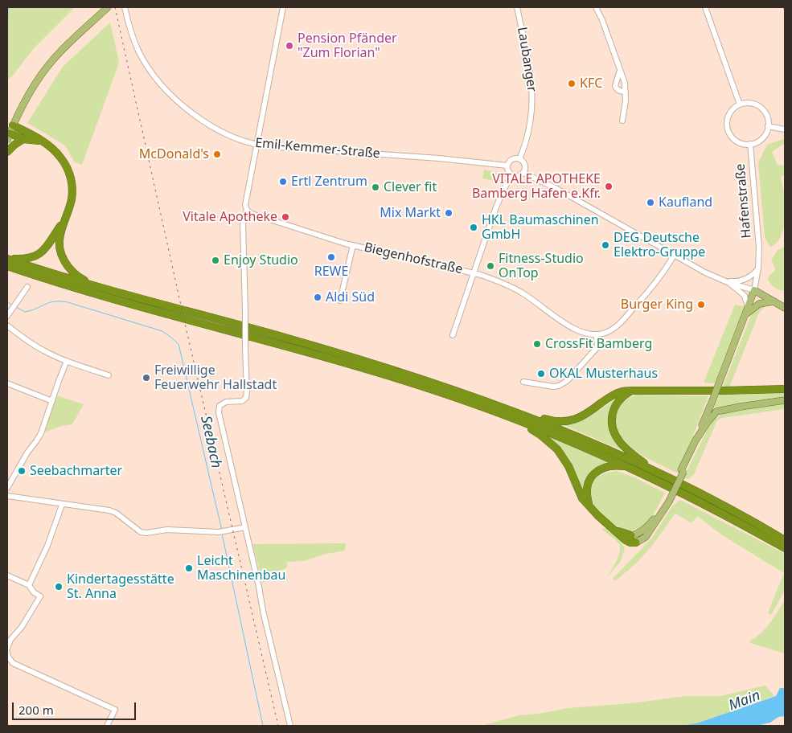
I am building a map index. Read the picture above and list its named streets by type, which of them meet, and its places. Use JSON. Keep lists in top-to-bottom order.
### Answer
{
  "streets": {
    "street": [
      "Laubanger",
      "Emil-Kemmer-Straße",
      "Hafenstraße",
      "Biegenhofstraße"
    ]
  },
  "crossings": [
    ["Laubanger", "Emil-Kemmer-Straße"],
    ["Laubanger", "Biegenhofstraße"],
    ["Emil-Kemmer-Straße", "Biegenhofstraße"]
  ],
  "water": ["Seebach", "Main"],
  "places": [
    "Pension Pfänder \"Zum Florian\"",
    "KFC",
    "McDonald's",
    "Ertl Zentrum",
    "VITALE APOTHEKE Bamberg Hafen e.Kfr.",
    "Clever fit",
    "Kaufland",
    "Mix Markt",
    "Vitale Apotheke",
    "HKL Baumaschinen GmbH",
    "DEG Deutsche Elektro-Gruppe",
    "REWE",
    "Enjoy Studio",
    "Fitness-Studio OnTop",
    "Aldi Süd",
    "Burger King",
    "CrossFit Bamberg",
    "OKAL Musterhaus",
    "Freiwillige Feuerwehr Hallstadt",
    "Seebachmarter",
    "Leicht Maschinenbau",
    "Kindertagesstätte St. Anna"
  ],
  "scale_bar": "200 m"
}
